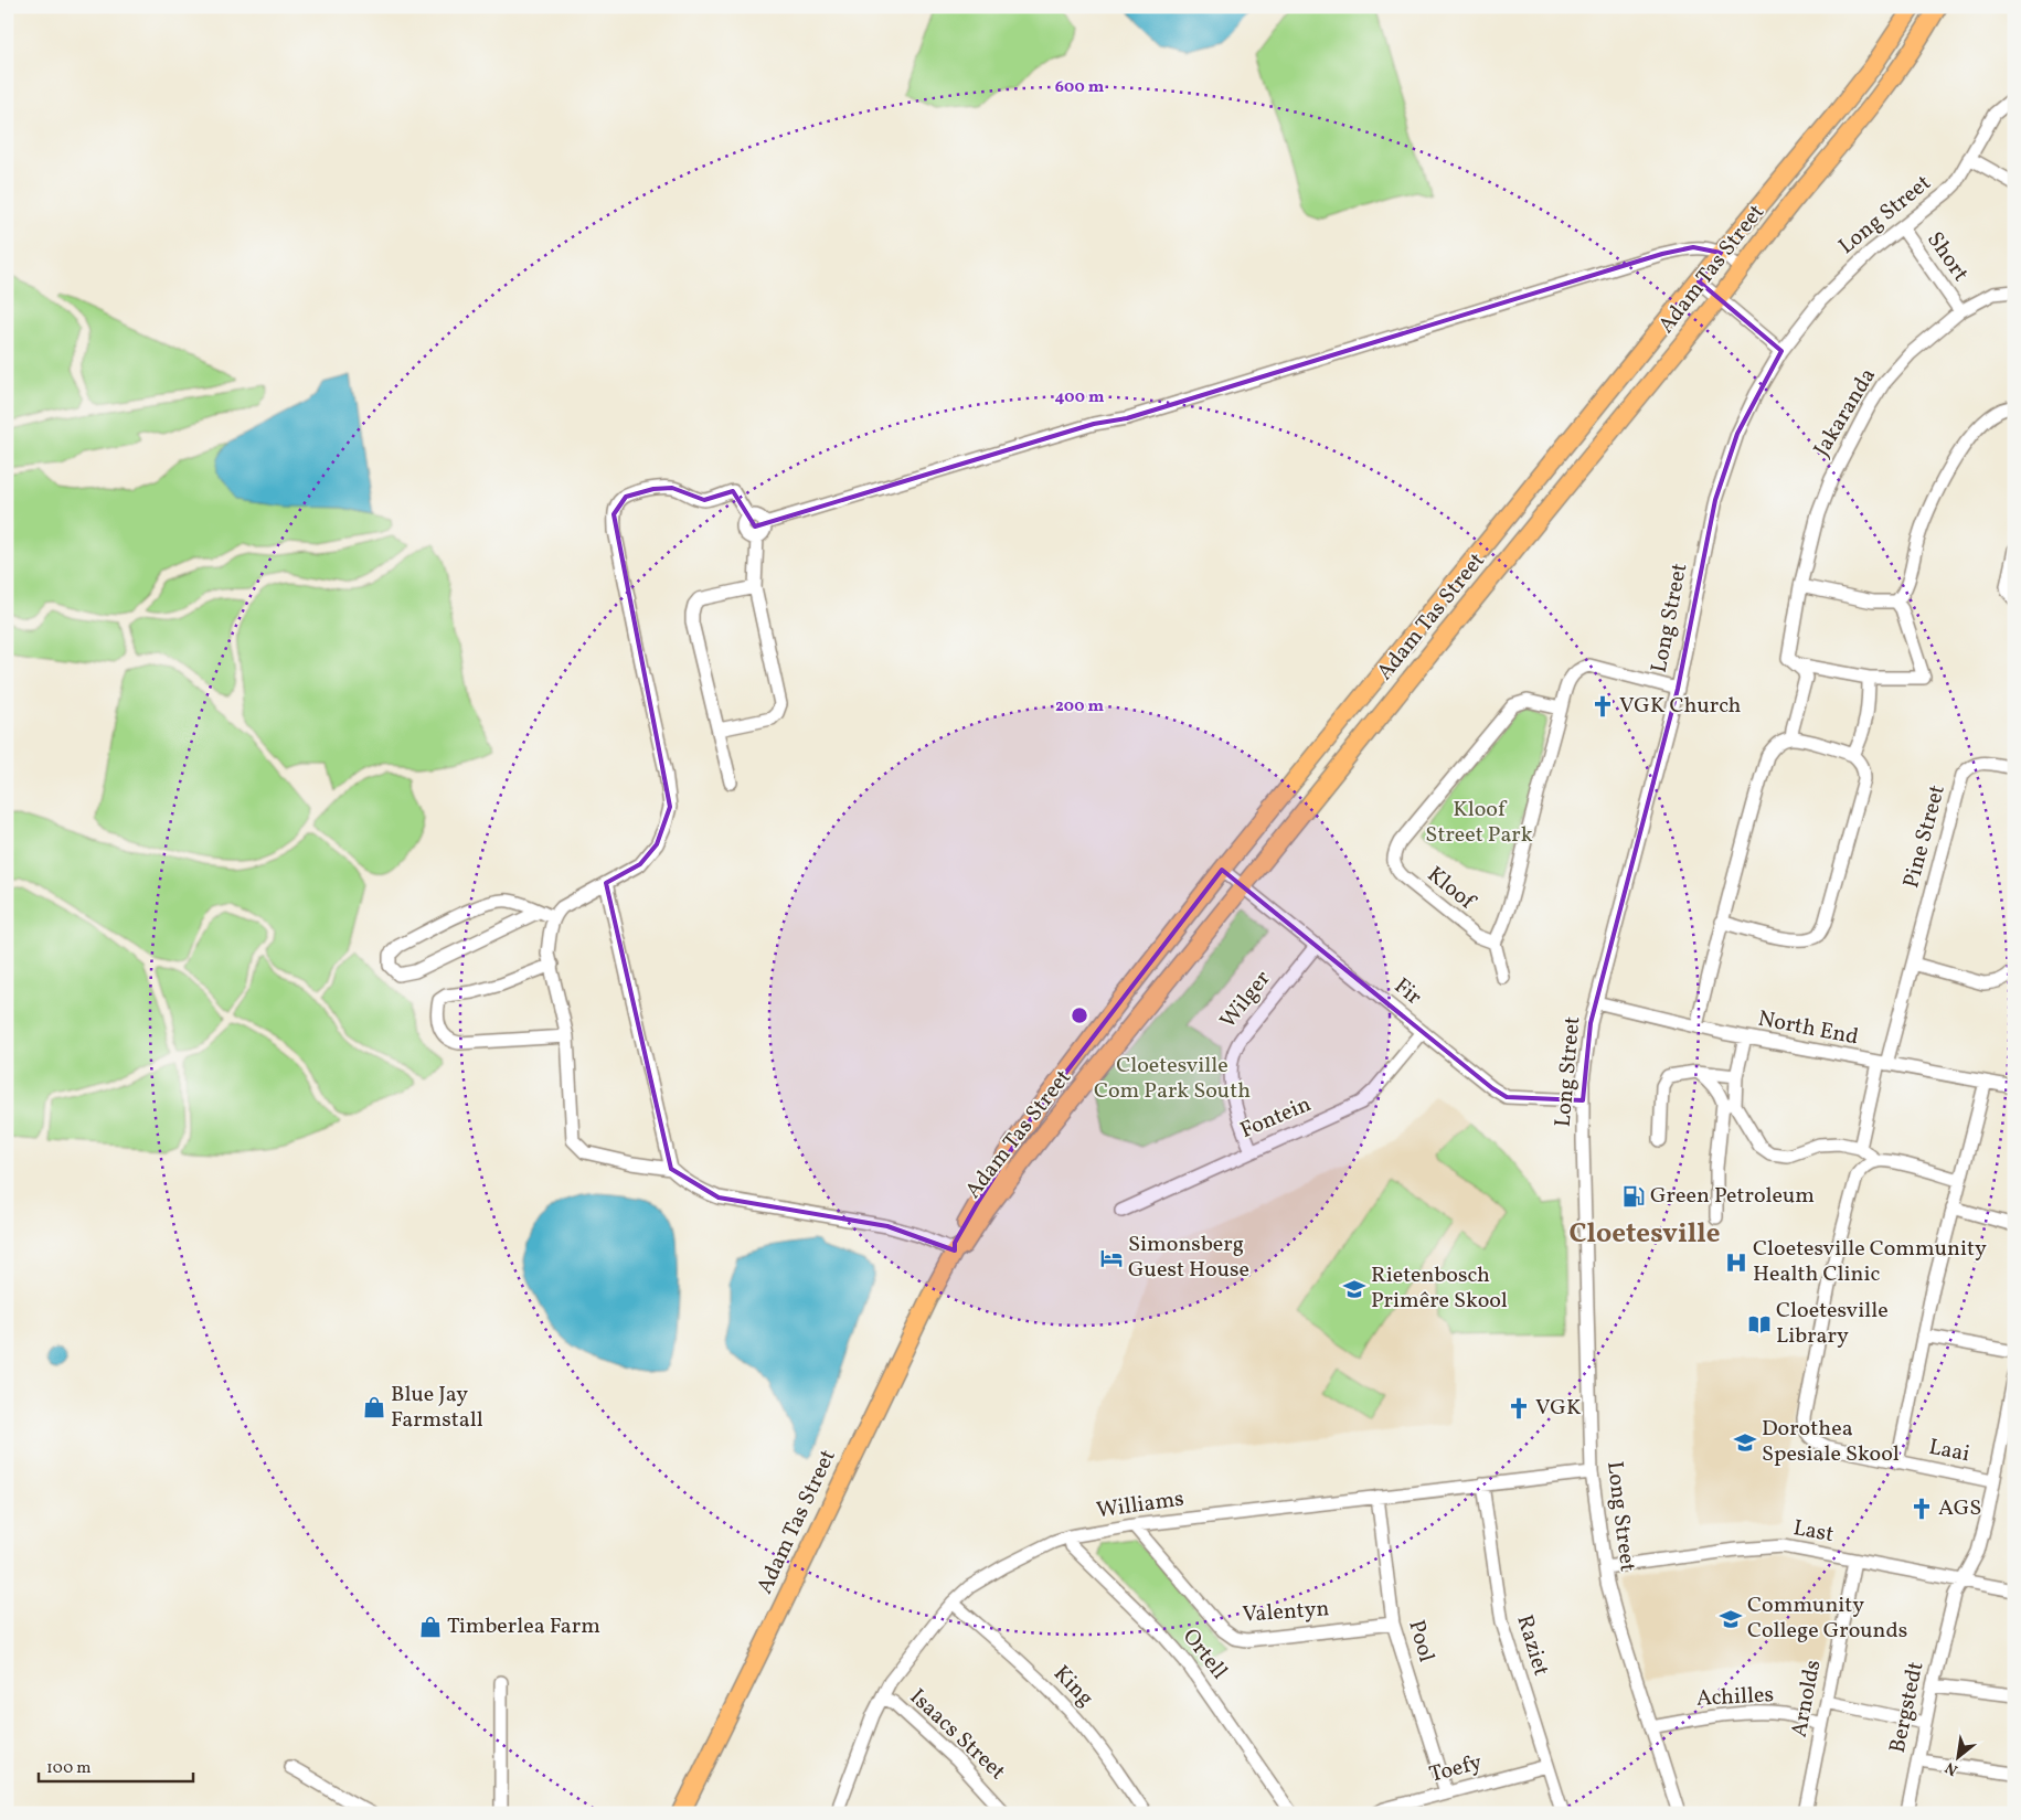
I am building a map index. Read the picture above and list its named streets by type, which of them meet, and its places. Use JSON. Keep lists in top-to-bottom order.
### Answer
{
  "streets": {
    "main road": ["Adam Tas Street"],
    "street": [
      "Long Street",
      "Short",
      "Jakaranda",
      "Pine Street",
      "Kloof",
      "Fir",
      "Wilger",
      "North End",
      "Fontein",
      "Laai",
      "Williams",
      "Last",
      "Valentyn",
      "Pool",
      "Raziet",
      "Ortell",
      "King",
      "Achilles",
      "Arnolds",
      "Bergstedt",
      "Isaacs Street",
      "Toefy"
    ]
  },
  "crossings": [
    ["Long Street", "Short"],
    ["Long Street", "Kloof"],
    ["Long Street", "Fir"],
    ["Long Street", "North End"],
    ["Long Street", "Williams"],
    ["Long Street", "Last"],
    ["Long Street", "Achilles"],
    ["Short", "Jakaranda"],
    ["Adam Tas Street", "Fir"],
    ["Pine Street", "North End"],
    ["Fir", "Wilger"],
    ["Fir", "Fontein"],
    ["Wilger", "Fontein"],
    ["Laai", "Bergstedt"],
    ["Williams", "Valentyn"],
    ["Williams", "Pool"],
    ["Williams", "Raziet"],
    ["Williams", "Ortell"],
    ["Williams", "King"],
    ["Williams", "Isaacs Street"],
    ["Last", "Arnolds"],
    ["Last", "Bergstedt"],
    ["Valentyn", "Pool"],
    ["Pool", "Toefy"],
    ["Raziet", "Toefy"],
    ["Achilles", "Arnolds"]
  ],
  "districts": ["Cloetesville"],
  "parks": ["Kloof Street Park", "Cloetesville Com Park South"],
  "places": {
    "church": ["VGK Church", "VGK", "AGS"],
    "fuel station": ["Green Petroleum"],
    "hotel": ["Simonsberg Guest House"],
    "hospital": ["Cloetesville Community Health Clinic"],
    "school or university": ["Rietenbosch Primêre Skool", "Dorothea Spesiale Skool", "Community College Grounds"],
    "library": ["Cloetesville Library"],
    "shop": ["Blue Jay Farmstall", "Timberlea Farm"]
  },
  "scale_bar": "100 m",
  "north": "bottom left",
  "rings": ["600 m", "400 m", "200 m"]
}
